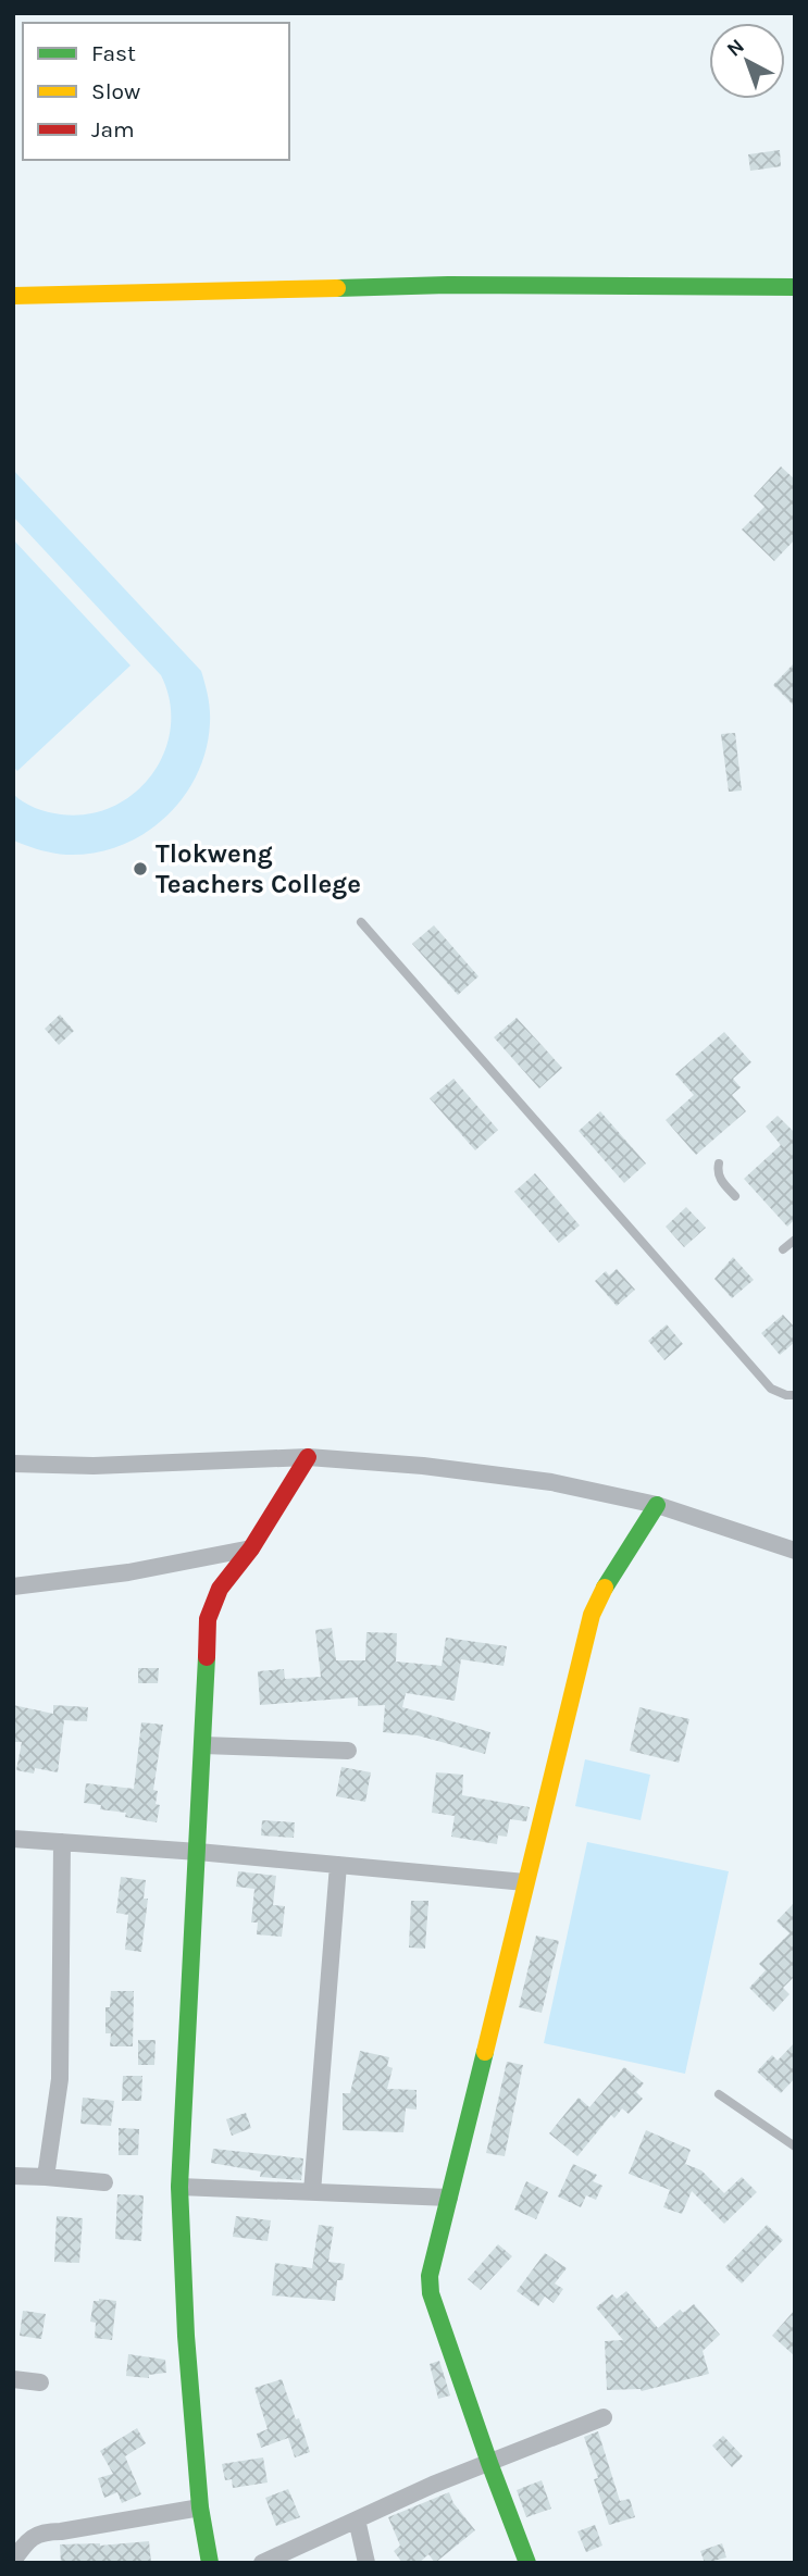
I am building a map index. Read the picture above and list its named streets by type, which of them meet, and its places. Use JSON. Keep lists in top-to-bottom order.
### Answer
{
  "places": ["Tlokweng Teachers College"],
  "legend": ["Fast", "Slow", "Jam"],
  "north": "top left"
}
